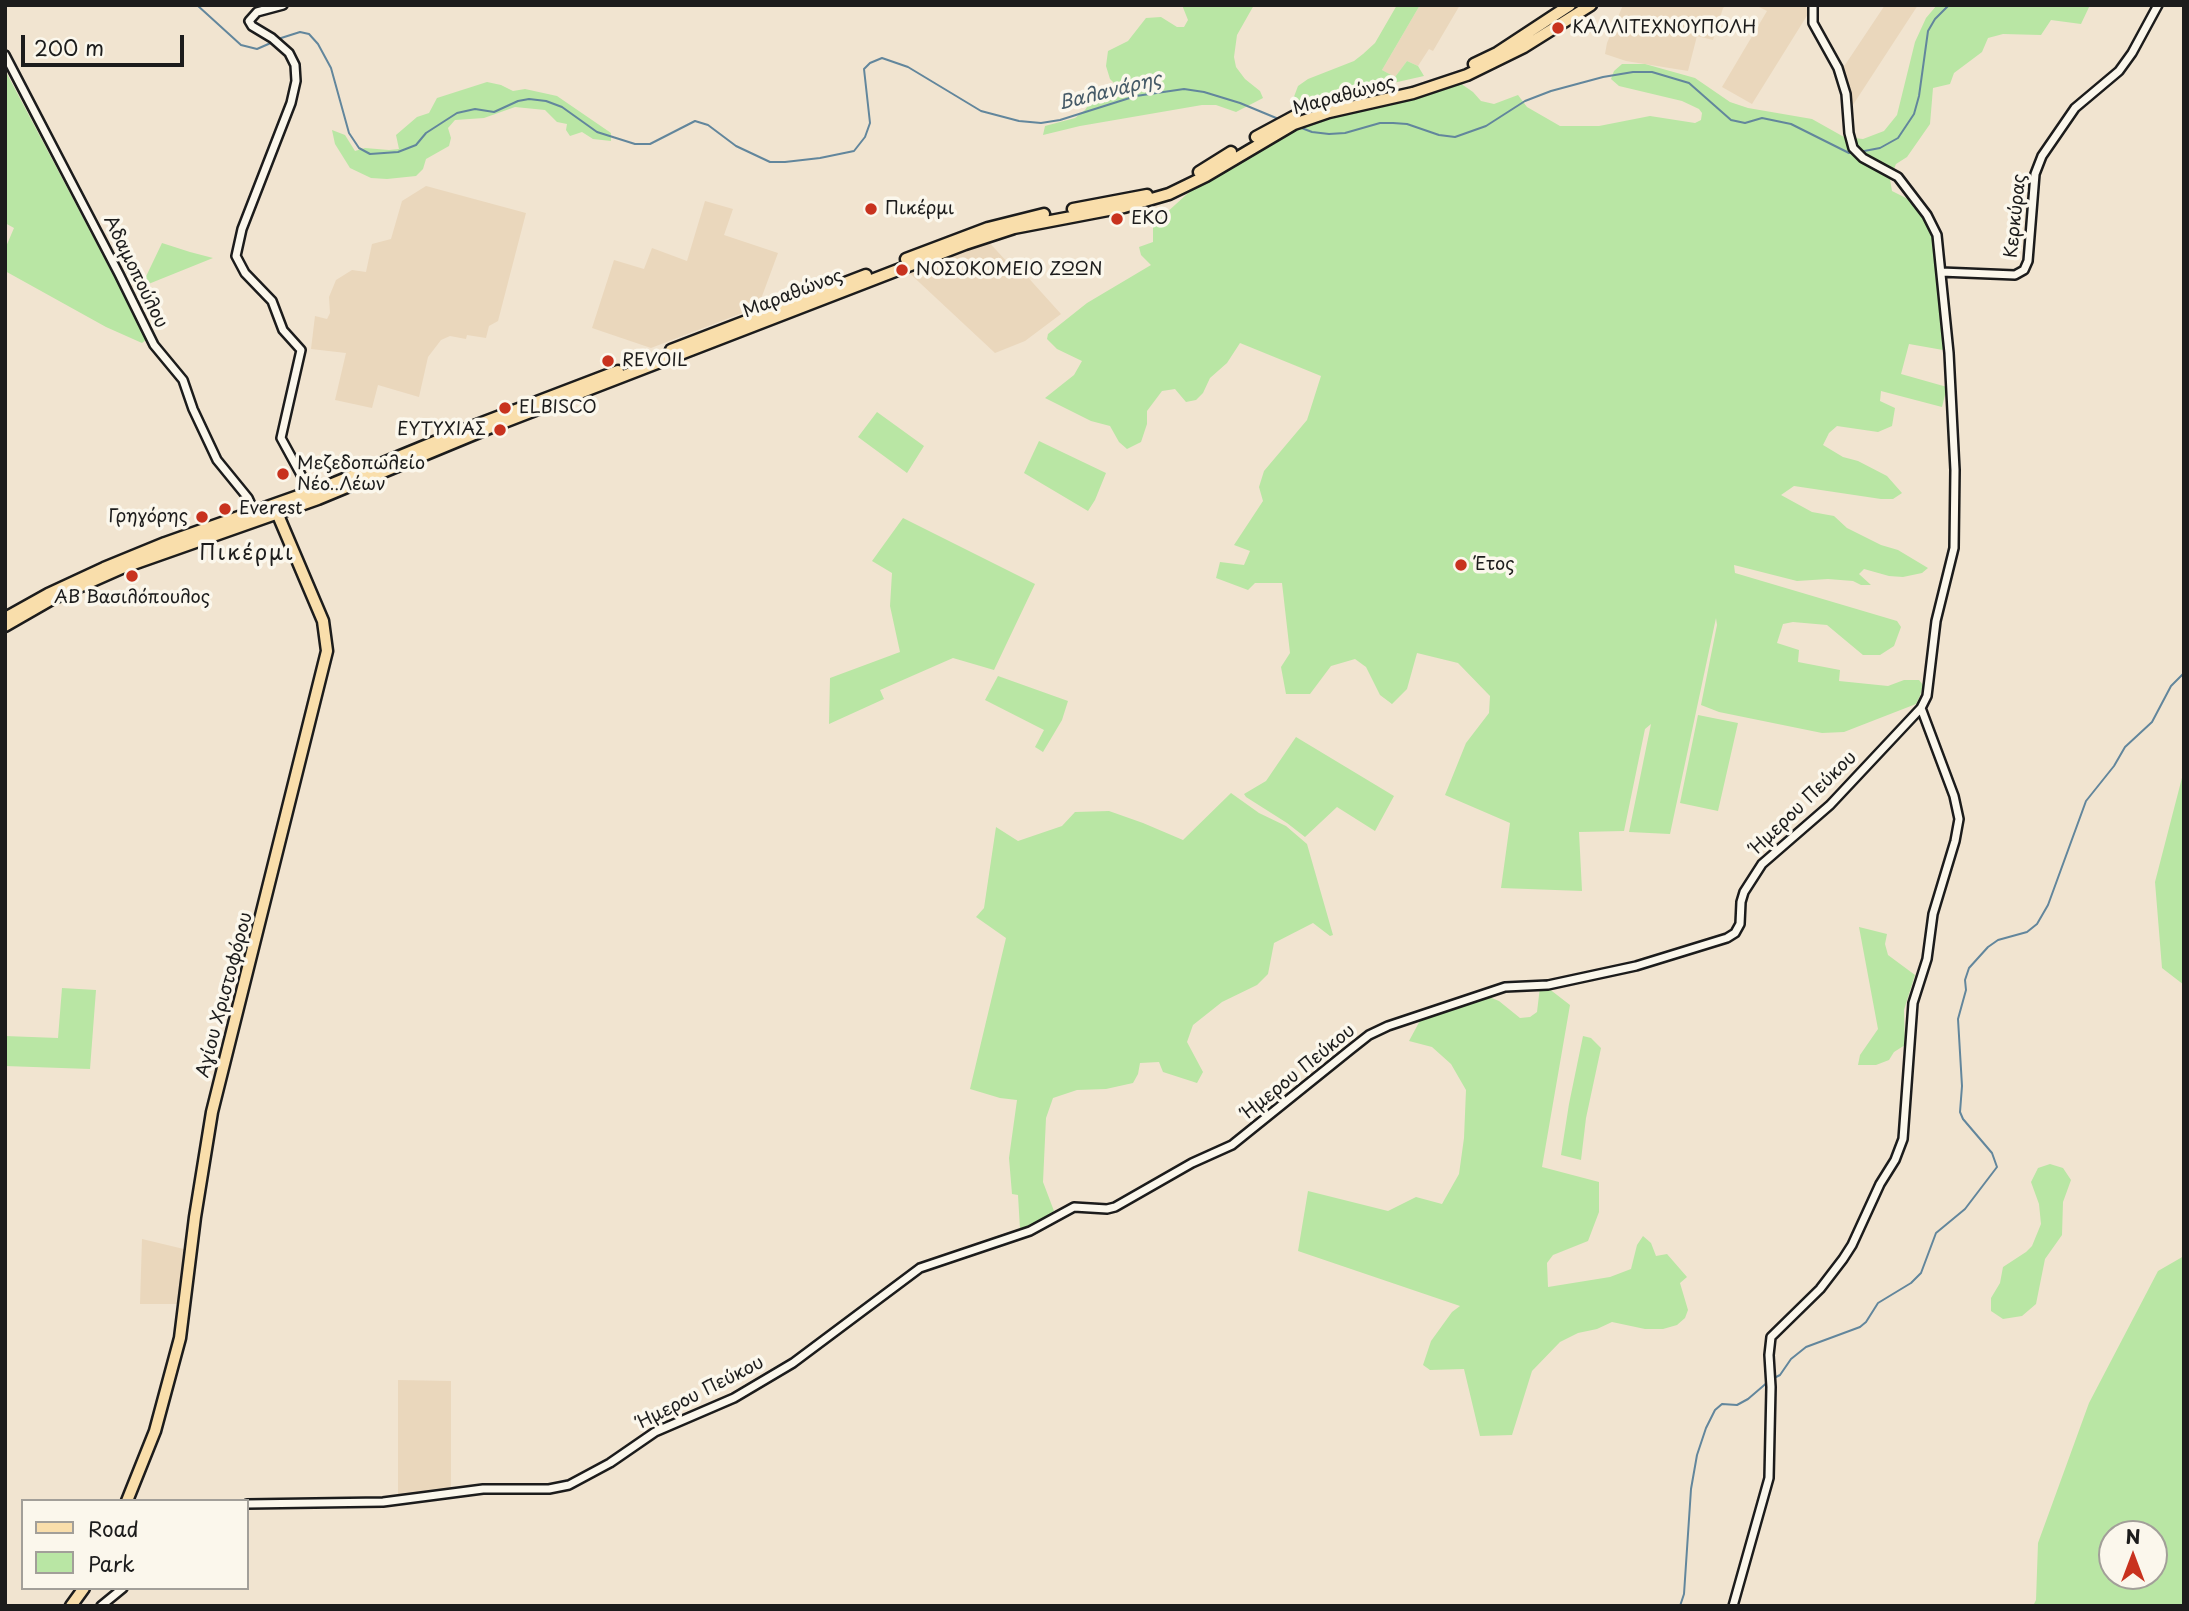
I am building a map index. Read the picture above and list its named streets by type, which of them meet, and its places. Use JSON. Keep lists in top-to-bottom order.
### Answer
{
  "streets": {
    "main road": ["Μαραθώνος", "Αγίου Χριστοφόρου"],
    "street": ["Κερκύρας", "Αδαμοπούλου", "Ήμερου Πεύκου"]
  },
  "crossings": [
    ["Μαραθώνος", "Αδαμοπούλου"],
    ["Μαραθώνος", "Αγίου Χριστοφόρου"],
    ["Κερκύρας", "Ήμερου Πεύκου"]
  ],
  "districts": ["Πικέρμι"],
  "water": ["Βαλανάρης"],
  "places": [
    "ΚΑΛΛΙΤΕΧΝΟΥΠΟΛΗ",
    "Πικέρμι",
    "EKO",
    "ΝΟΣΟΚΟΜΕΙΟ ΖΩΩΝ",
    "REVOIL",
    "ELBISCO",
    "ΕΥΤΥΧΙΑΣ",
    "Μεζεδοπωλείο Νέο..Λέων",
    "Everest",
    "Γρηγόρης",
    "Έτος",
    "ΑΒ Βασιλόπουλος"
  ],
  "legend": ["Road", "Park"],
  "scale_bar": "200 m",
  "north": "top"
}
